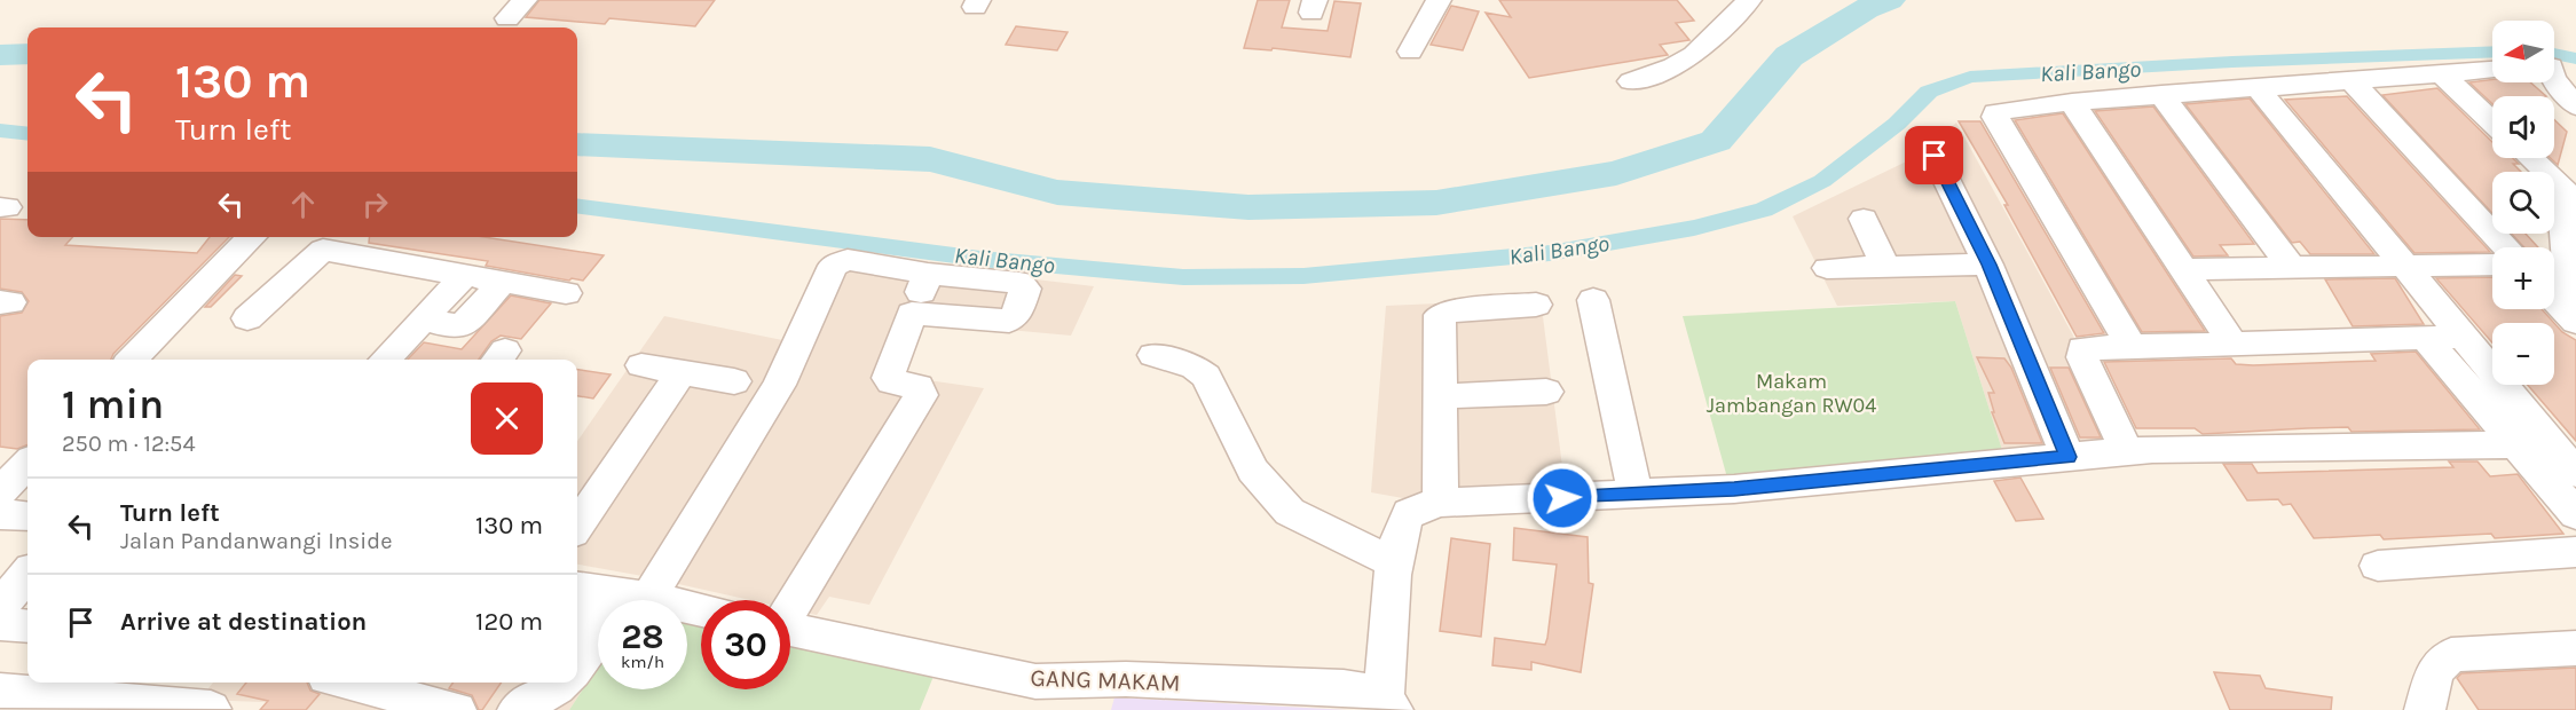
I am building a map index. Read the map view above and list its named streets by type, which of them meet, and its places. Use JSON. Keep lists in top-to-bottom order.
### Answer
{
  "streets": {
    "street": ["GANG MAKAM"]
  },
  "water": ["Kali Bango"],
  "parks": ["Makam Jambangan RW04"],
  "north": "left",
  "page": {
    "map_buttons": ["+", "−"],
    "turn": ["130 m", "Turn left"],
    "heading": ["1 min", "250 m · 12:54"],
    "list": [
      {
        "name": "Turn left",
        "note": "Jalan Pandanwangi Inside",
        "value": "130 m"
      },
      {
        "name": "Arrive at destination",
        "value": "120 m"
      }
    ],
    "speed": "28 km/h",
    "limit": "30"
  }
}
